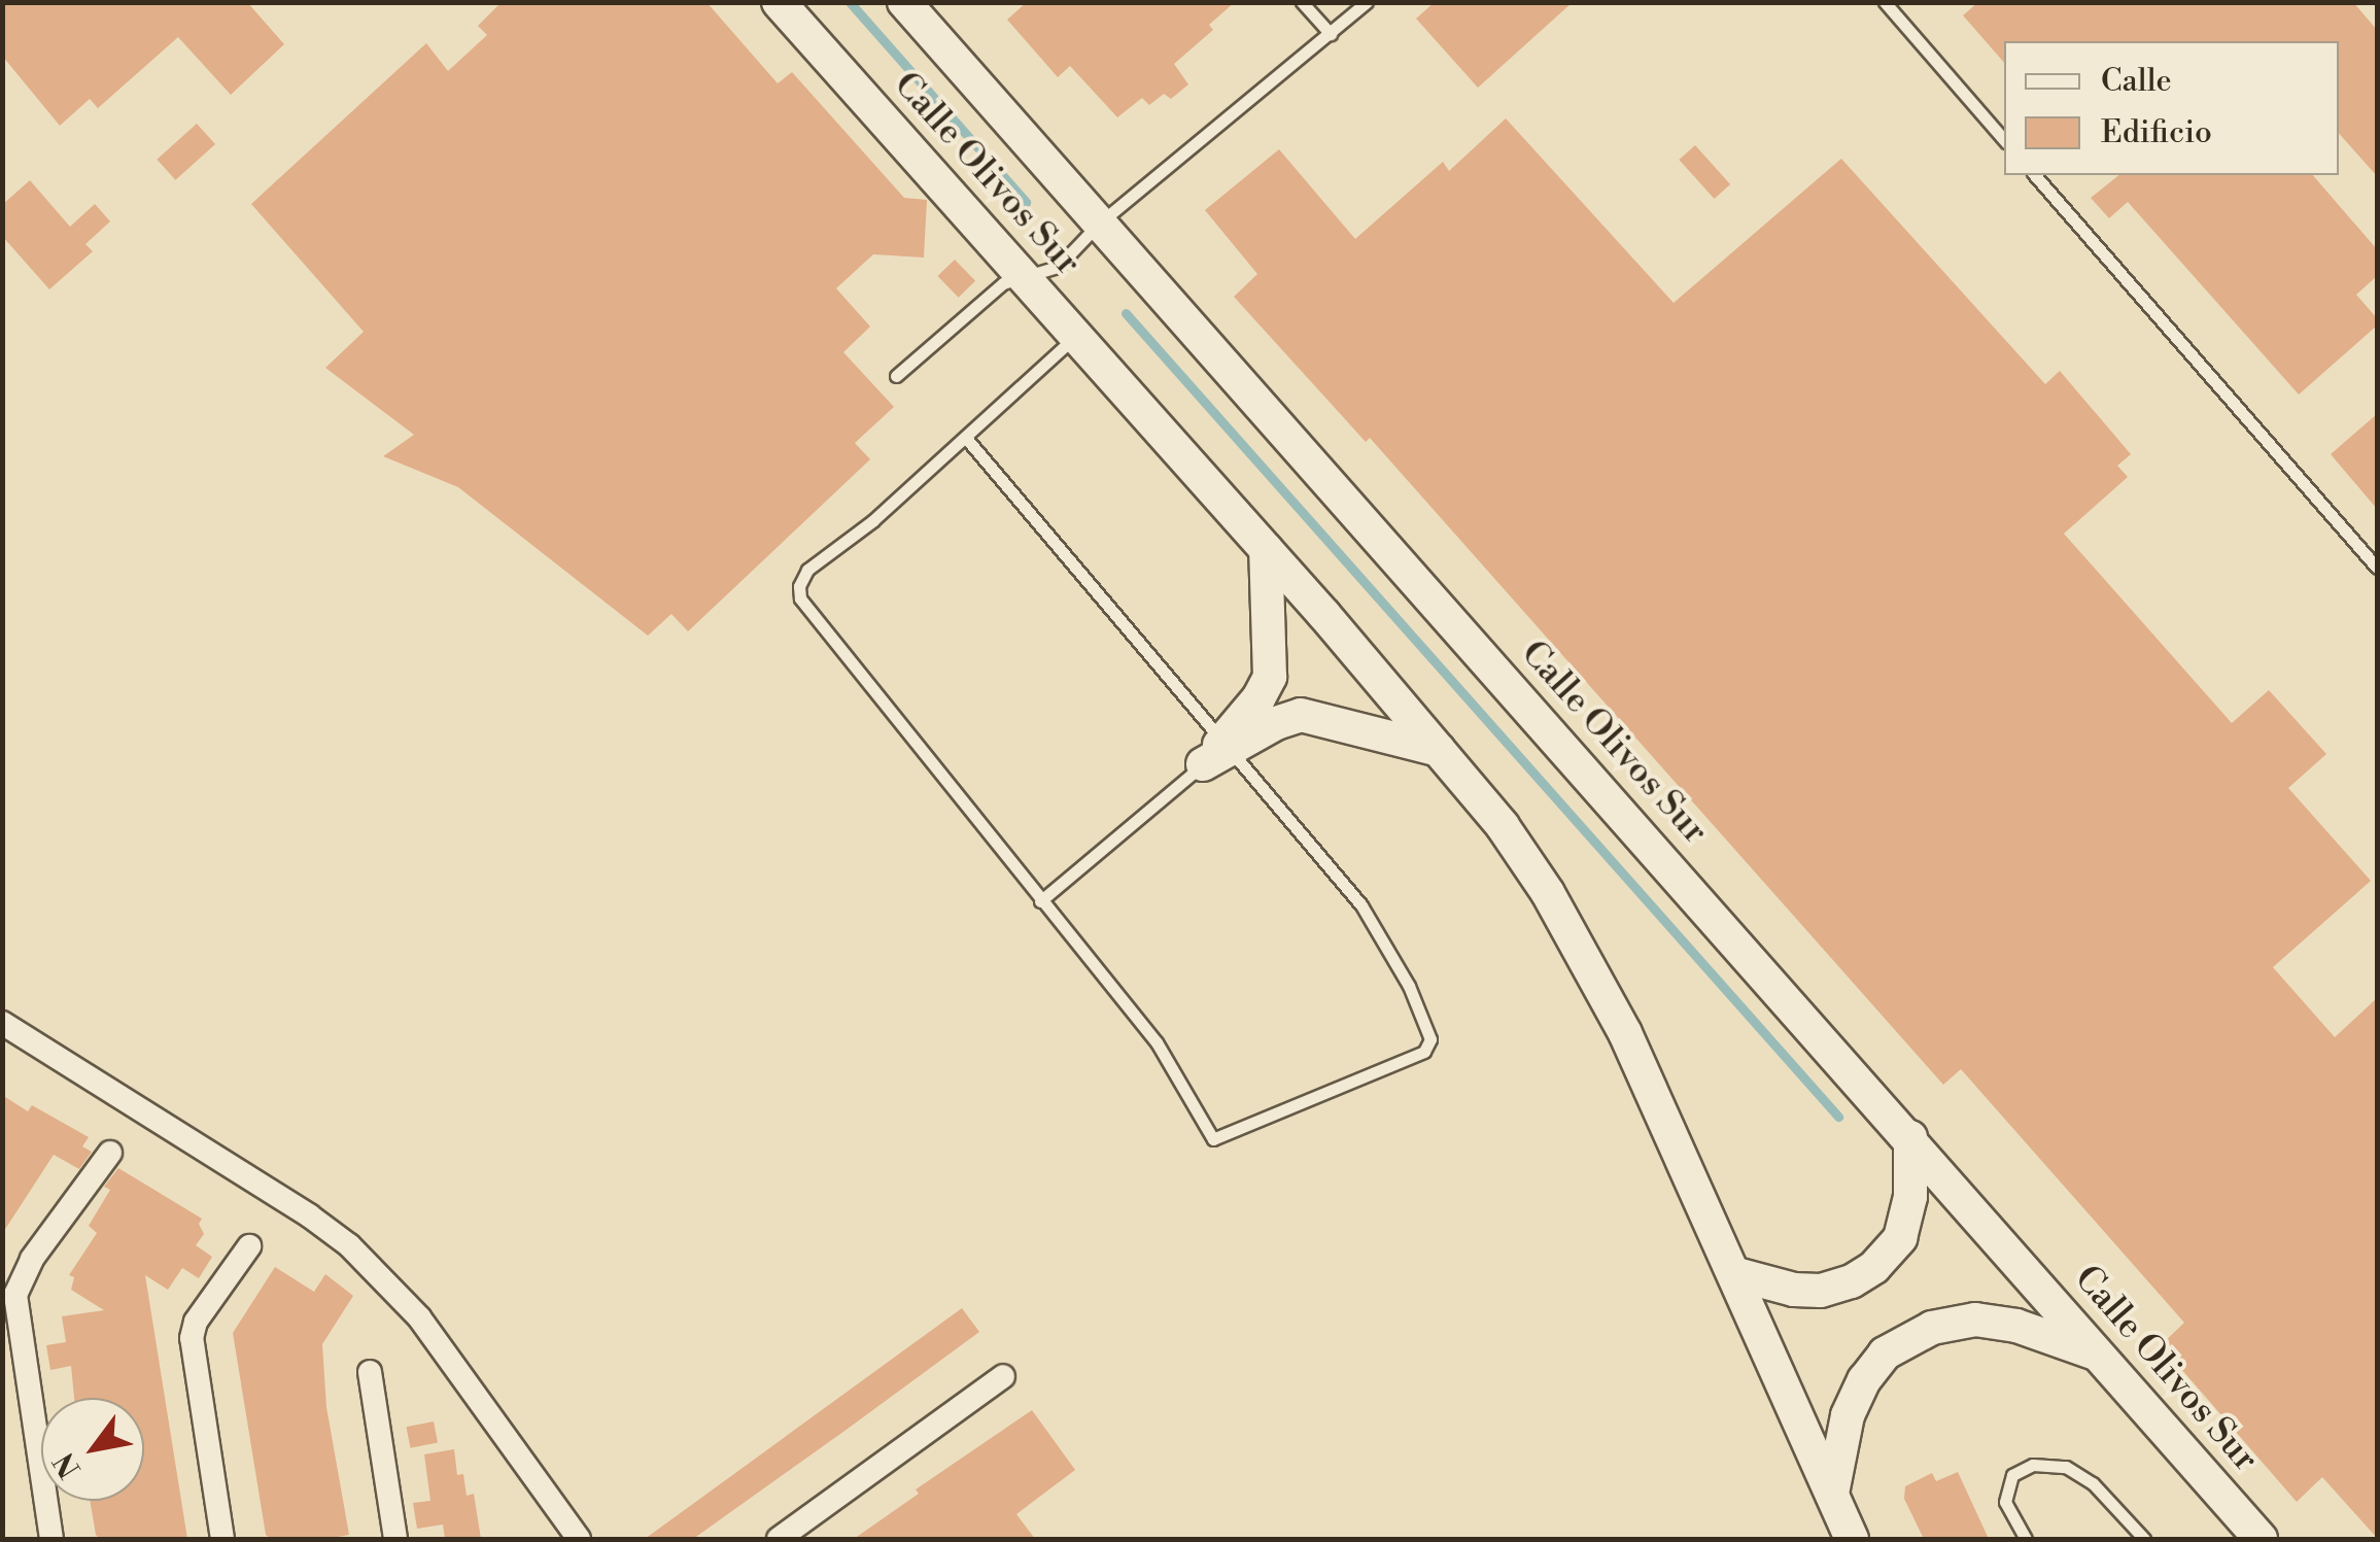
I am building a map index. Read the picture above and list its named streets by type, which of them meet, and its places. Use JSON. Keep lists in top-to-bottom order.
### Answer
{
  "streets": {
    "main road": ["Calle Olivos Sur"]
  },
  "legend": ["Calle", "Edificio"],
  "north": "bottom left"
}
